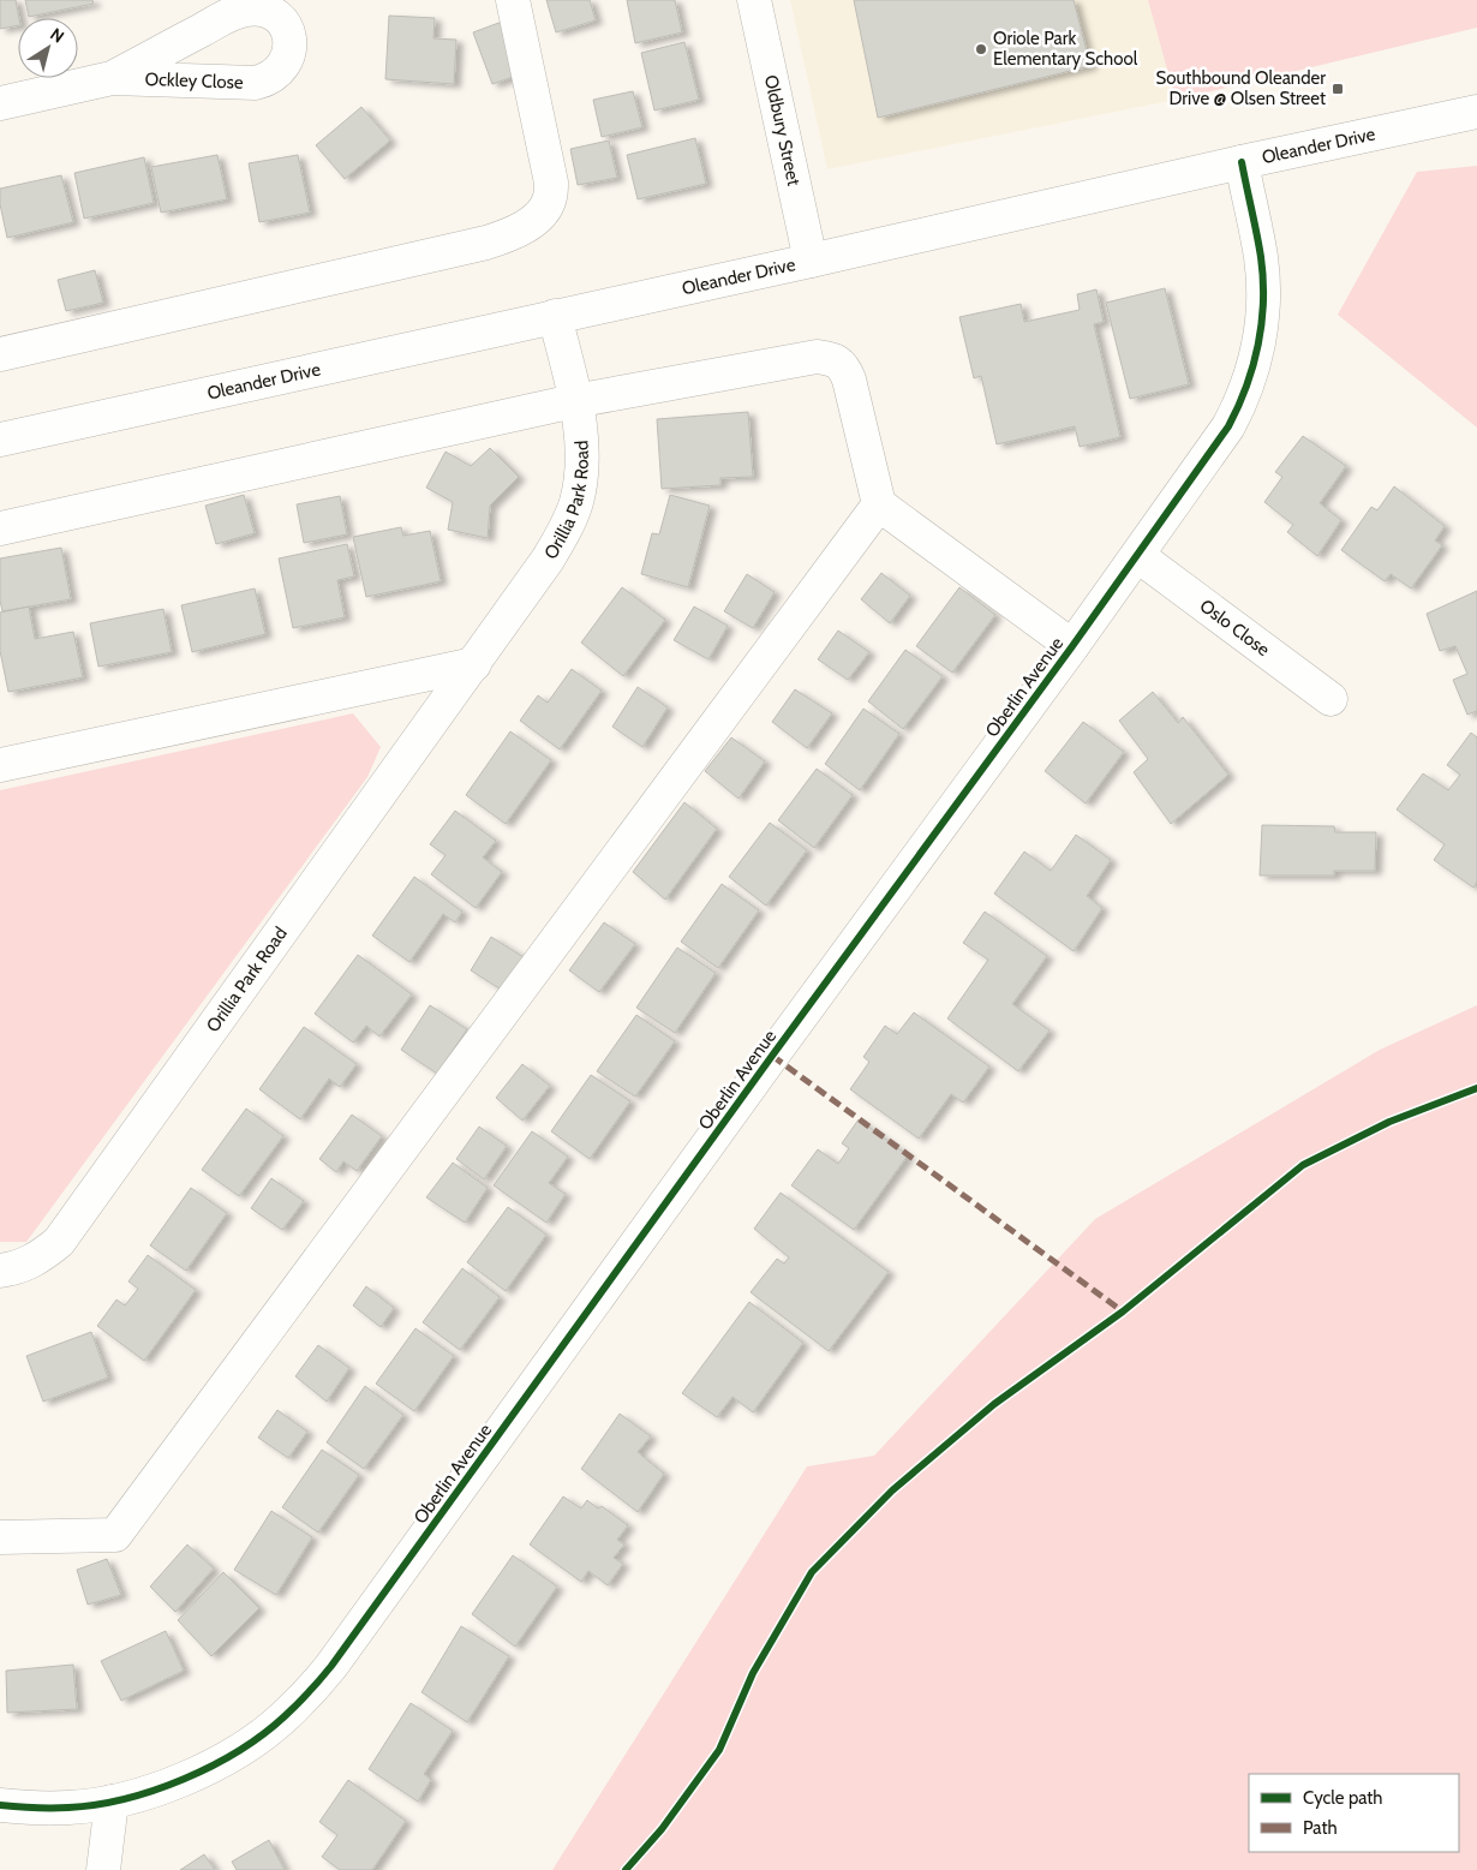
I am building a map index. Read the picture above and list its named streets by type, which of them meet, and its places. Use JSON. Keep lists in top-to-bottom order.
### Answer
{
  "streets": {
    "street": [
      "Ockley Close",
      "Oldbury Street",
      "Oleander Drive",
      "Orillia Park Road",
      "Oslo Close",
      "Oberlin Avenue"
    ]
  },
  "crossings": [
    ["Oldbury Street", "Oleander Drive"],
    ["Oleander Drive", "Orillia Park Road"],
    ["Oleander Drive", "Oberlin Avenue"],
    ["Oslo Close", "Oberlin Avenue"]
  ],
  "places": {
    "other": ["Oriole Park Elementary School"],
    "transit": ["Southbound Oleander Drive @ Olsen Street"]
  },
  "legend": ["Cycle path", "Path"],
  "north": "top right"
}
